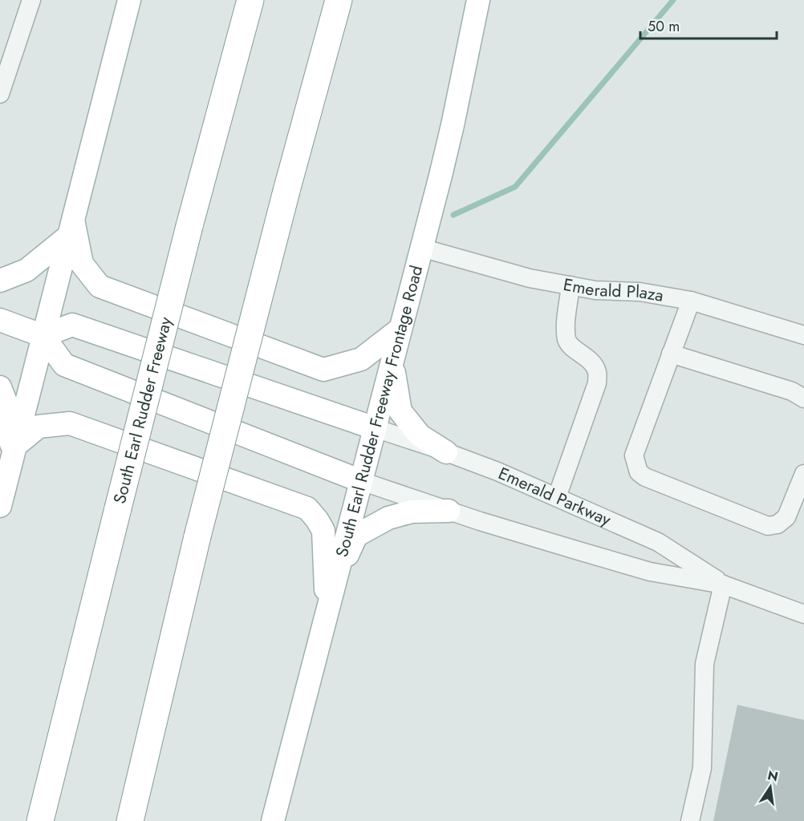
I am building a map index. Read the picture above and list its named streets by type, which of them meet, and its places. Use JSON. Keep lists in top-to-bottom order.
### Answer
{
  "streets": {
    "highway": ["South Earl Rudder Freeway"],
    "main road": ["South Earl Rudder Freeway Frontage Road"],
    "street": ["Emerald Plaza", "Emerald Parkway"]
  },
  "crossings": [
    ["Emerald Plaza", "South Earl Rudder Freeway Frontage Road"],
    ["South Earl Rudder Freeway Frontage Road", "Emerald Parkway"]
  ],
  "scale_bar": "50 m",
  "north": "top"
}
